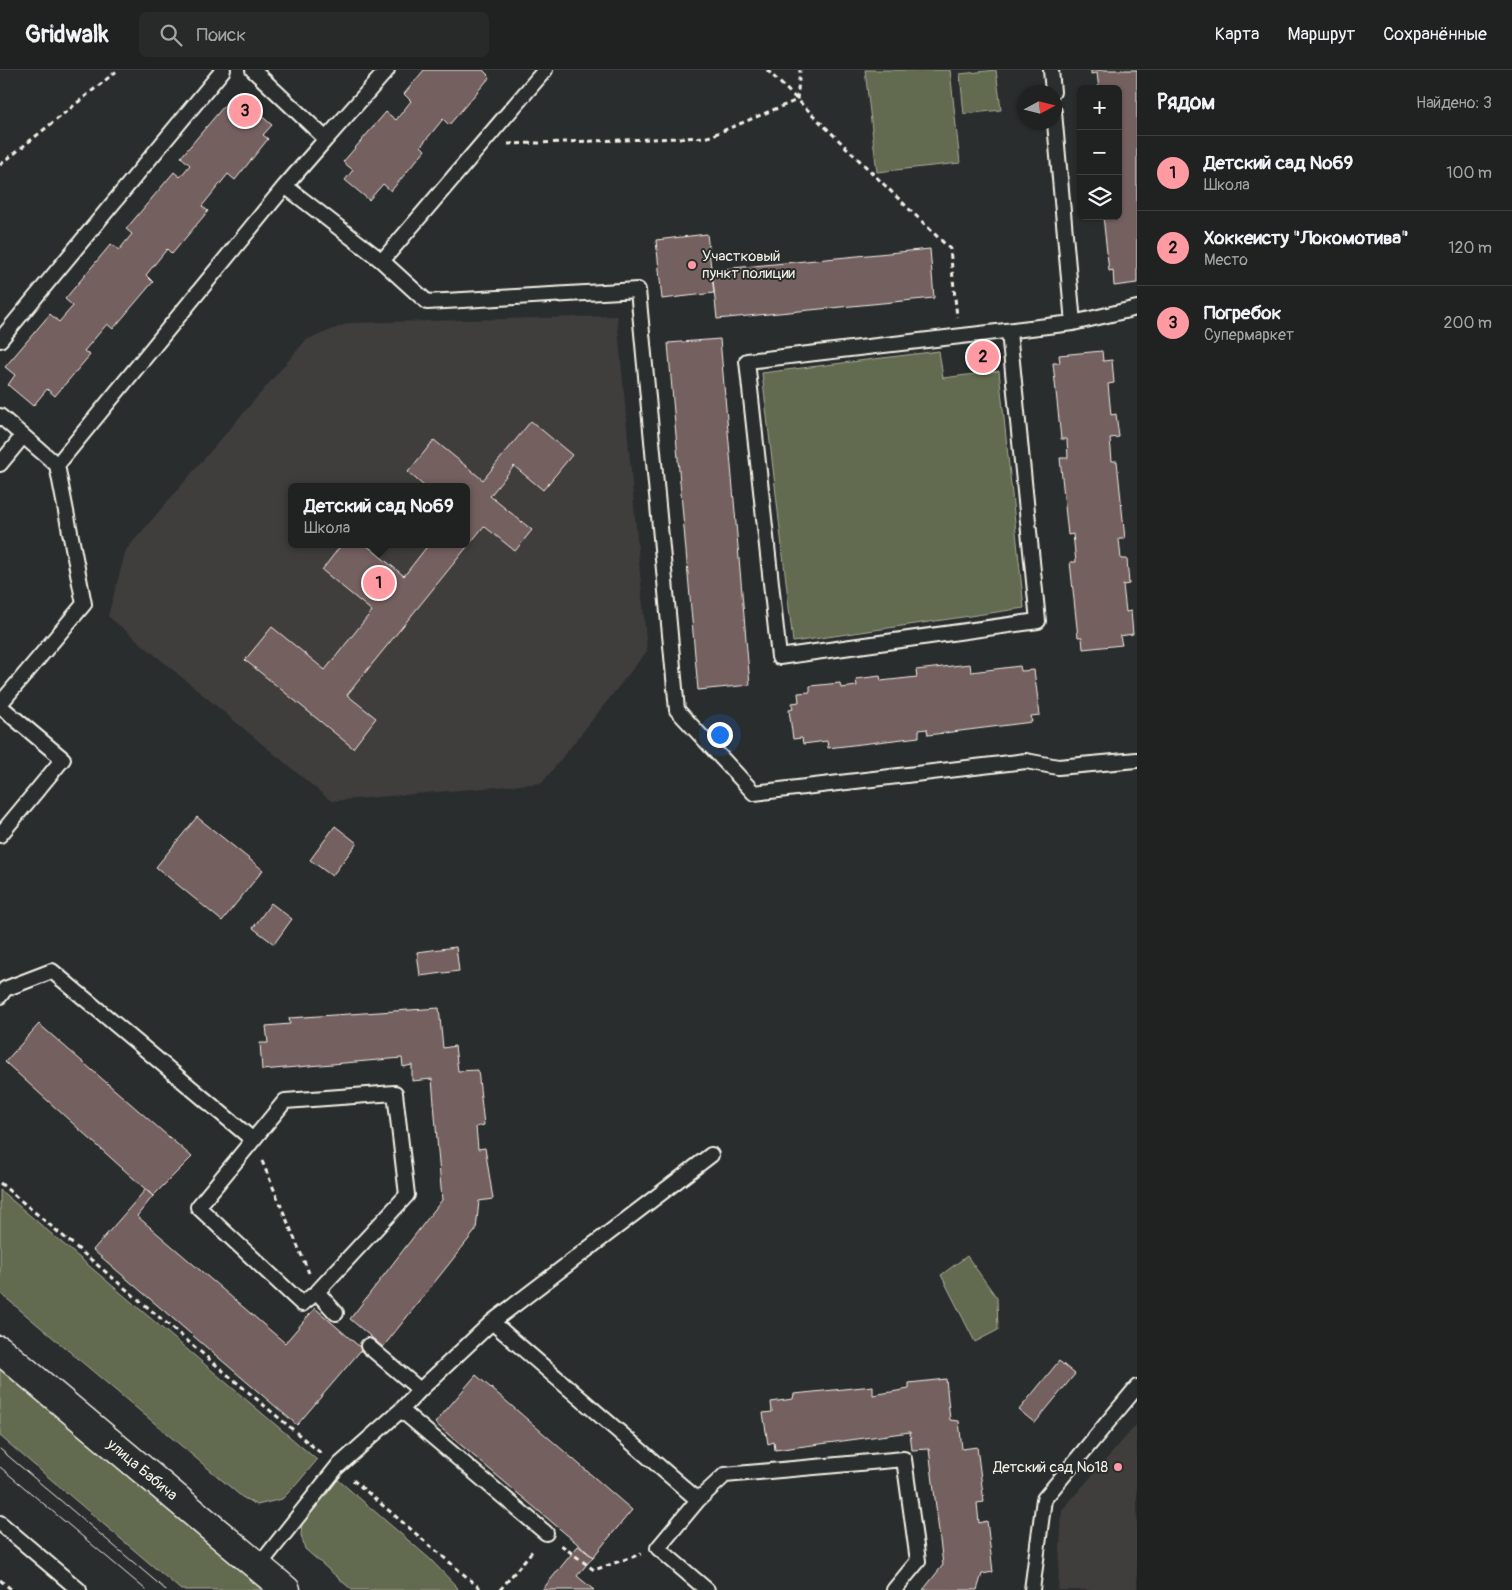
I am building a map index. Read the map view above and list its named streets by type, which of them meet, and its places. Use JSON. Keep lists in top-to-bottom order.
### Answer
{
  "streets": {
    "street": ["улица Бабича"]
  },
  "places": ["Участковый пункт полиции", "Детский сад №18"],
  "north": "right",
  "page": {
    "header": "Gridwalk",
    "search": "Поиск",
    "nav": ["Карта", "Маршрут", "Сохранённые"],
    "heading": ["Рядом", "Найдено: 3"],
    "map_buttons": ["+", "−"],
    "pins": ["3", "2", "1"],
    "list": [
      {
        "mark": "1",
        "name": "Детский сад №69",
        "note": "Школа",
        "value": "100 m"
      },
      {
        "mark": "2",
        "name": "Хоккеисту \"Локомотива\"",
        "note": "Место",
        "value": "120 m"
      },
      {
        "mark": "3",
        "name": "Погребок",
        "note": "Супермаркет",
        "value": "200 m"
      }
    ],
    "popup": ["Детский сад №69", "Школа"]
  }
}
